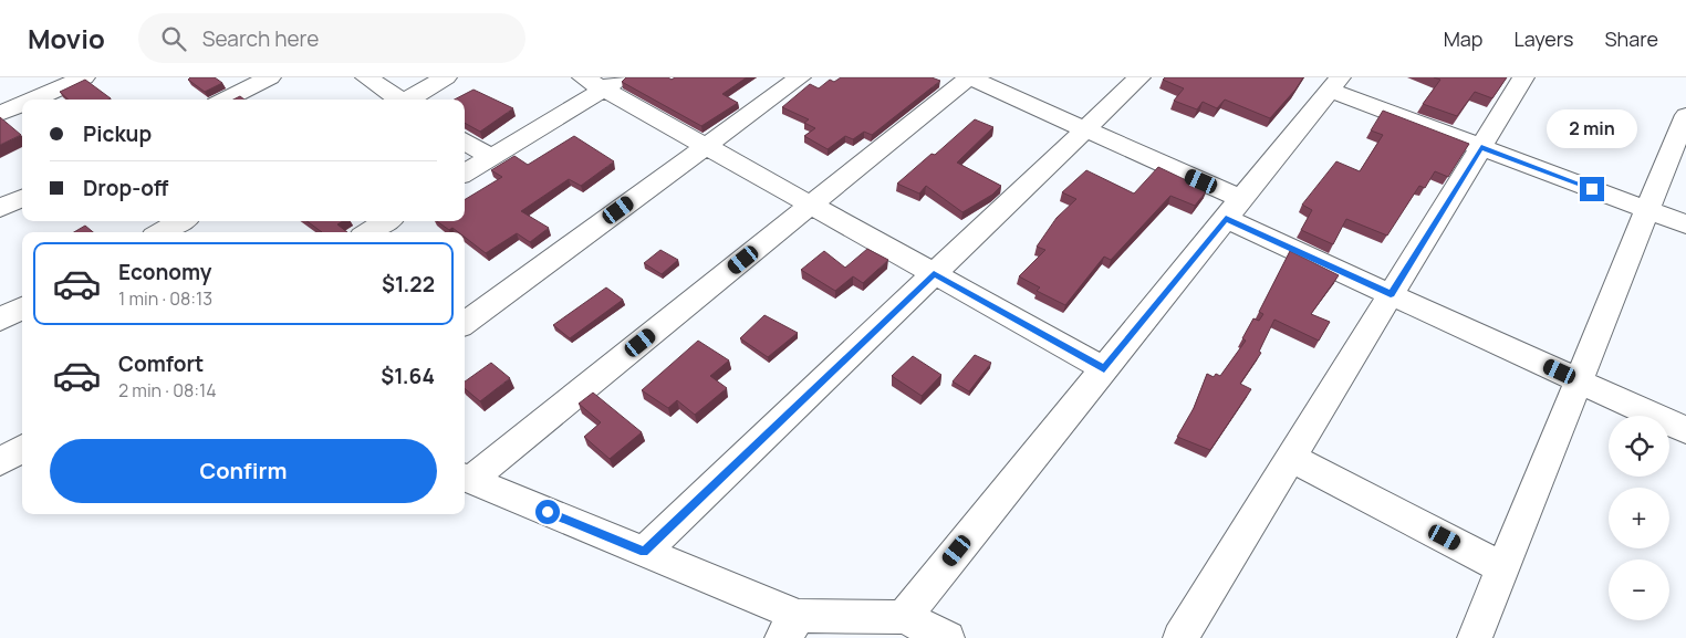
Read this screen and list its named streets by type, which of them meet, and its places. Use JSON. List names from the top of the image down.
{
  "page": {
    "header": "Movio",
    "search": "Search here",
    "nav": ["Map", "Layers", "Share"],
    "banner": ["Pickup", "Drop-off"],
    "bubble": "2 min",
    "list": [
      {
        "name": "Economy",
        "note": "1 min · 08:13",
        "value": "$1.22"
      },
      {
        "name": "Comfort",
        "note": "2 min · 08:14",
        "value": "$1.64"
      }
    ],
    "map_buttons": ["+", "−"],
    "buttons": "Confirm"
  }
}
